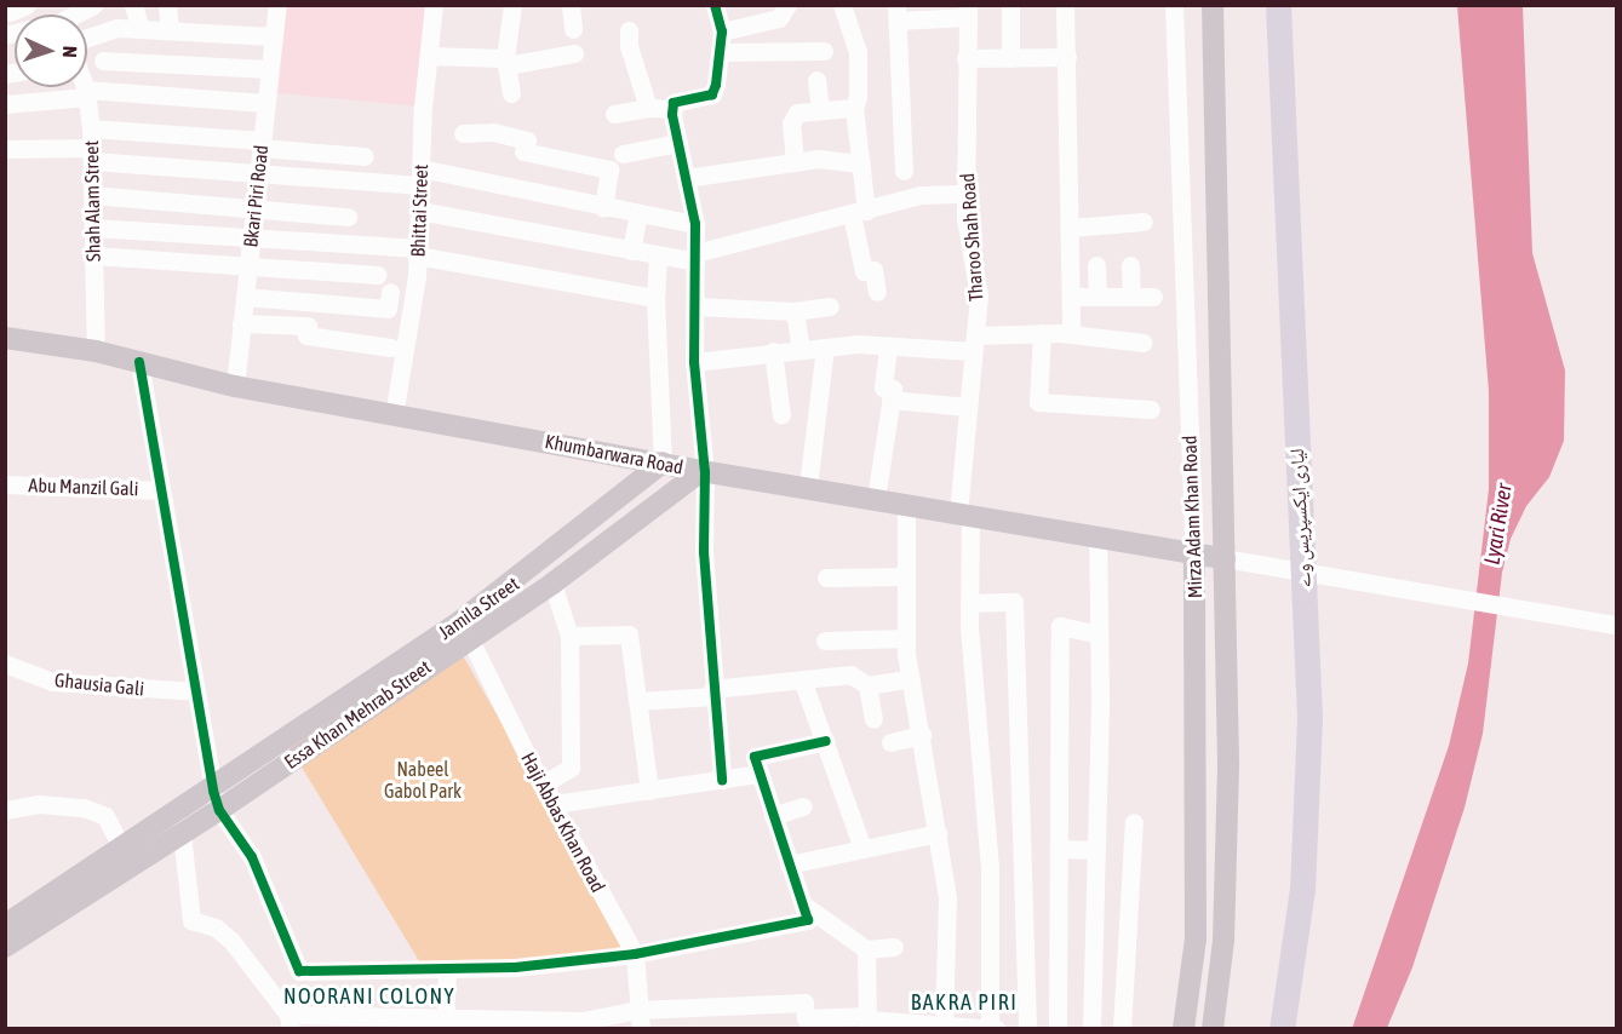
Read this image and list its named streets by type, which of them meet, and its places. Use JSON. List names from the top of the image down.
{
  "streets": {
    "highway": ["لیاری ایکسپریس وے"],
    "main road": [
      "Khumbarwara Road",
      "Mirza Adam Khan Road",
      "Jamila Street",
      "Essa Khan Mehrab Street"
    ],
    "street": [
      "Bkari Piri Road",
      "Shah Alam Street",
      "Bhittai Street",
      "Tharoo Shah Road",
      "Abu Manzil Gali",
      "Ghausia Gali",
      "Haji Abbas Khan Road"
    ]
  },
  "crossings": [
    ["Bkari Piri Road", "Khumbarwara Road"],
    ["Shah Alam Street", "Khumbarwara Road"],
    ["Bhittai Street", "Khumbarwara Road"],
    ["Tharoo Shah Road", "Khumbarwara Road"],
    ["Khumbarwara Road", "Mirza Adam Khan Road"],
    ["Khumbarwara Road", "Jamila Street"],
    ["Khumbarwara Road", "Essa Khan Mehrab Street"],
    ["Jamila Street", "Essa Khan Mehrab Street"],
    ["Jamila Street", "Haji Abbas Khan Road"],
    ["Essa Khan Mehrab Street", "Haji Abbas Khan Road"]
  ],
  "districts": ["NOORANI COLONY", "BAKRA PIRI"],
  "water": ["Lyari River"],
  "parks": ["Nabeel Gabol Park"],
  "north": "right"
}
